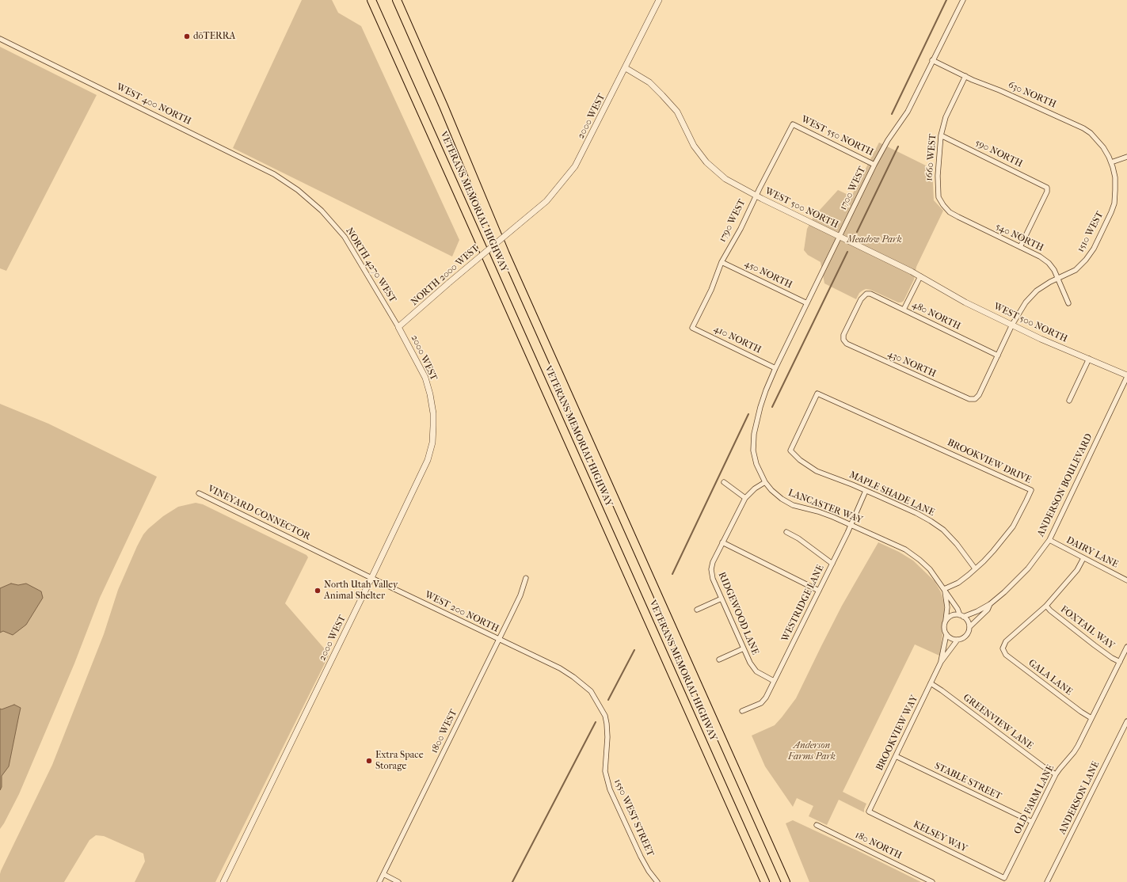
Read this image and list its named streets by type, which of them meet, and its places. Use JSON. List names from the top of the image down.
{
  "streets": {
    "highway": ["VETERANS MEMORIAL HIGHWAY"],
    "street": [
      "630 NORTH",
      "WEST 400 NORTH",
      "2000 WEST",
      "WEST 550 NORTH",
      "590 NORTH",
      "1660 WEST",
      "1700 WEST",
      "WEST 500 NORTH",
      "1790 WEST",
      "1510 WEST",
      "540 NORTH",
      "NORTH 4270 WEST",
      "450 NORTH",
      "NORTH 2000 WEST",
      "480 NORTH",
      "410 NORTH",
      "430 NORTH",
      "BROOKVIEW DRIVE",
      "ANDERSON BOULEVARD",
      "MAPLE SHADE LANE",
      "LANCASTER WAY",
      "VINEYARD CONNECTOR",
      "DAIRY LANE",
      "WESTRIDGE LANE",
      "WEST 200 NORTH",
      "RIDGEWOOD LANE",
      "FOXTAIL WAY",
      "GALA LANE",
      "GREENVIEW LANE",
      "1800 WEST",
      "BROOKVIEW WAY",
      "STABLE STREET",
      "ANDERSON LANE",
      "OLD FARM LANE",
      "1550 WEST STREET",
      "KELSEY WAY",
      "180 NORTH"
    ]
  },
  "crossings": [
    ["630 NORTH", "1660 WEST"],
    ["630 NORTH", "1700 WEST"],
    ["630 NORTH", "1510 WEST"],
    ["WEST 400 NORTH", "NORTH 4270 WEST"],
    ["2000 WEST", "WEST 500 NORTH"],
    ["2000 WEST", "NORTH 4270 WEST"],
    ["2000 WEST", "NORTH 2000 WEST"],
    ["2000 WEST", "WEST 200 NORTH"],
    ["WEST 550 NORTH", "1700 WEST"],
    ["WEST 550 NORTH", "1790 WEST"],
    ["590 NORTH", "1660 WEST"],
    ["590 NORTH", "540 NORTH"],
    ["1660 WEST", "540 NORTH"],
    ["1700 WEST", "WEST 500 NORTH"],
    ["1700 WEST", "450 NORTH"],
    ["1700 WEST", "410 NORTH"],
    ["1700 WEST", "LANCASTER WAY"],
    ["WEST 500 NORTH", "1790 WEST"],
    ["WEST 500 NORTH", "1510 WEST"],
    ["WEST 500 NORTH", "ANDERSON BOULEVARD"],
    ["1790 WEST", "450 NORTH"],
    ["1790 WEST", "410 NORTH"],
    ["1510 WEST", "540 NORTH"],
    ["1510 WEST", "480 NORTH"],
    ["1510 WEST", "430 NORTH"],
    ["NORTH 4270 WEST", "NORTH 2000 WEST"],
    ["480 NORTH", "430 NORTH"],
    ["BROOKVIEW DRIVE", "MAPLE SHADE LANE"],
    ["BROOKVIEW DRIVE", "LANCASTER WAY"],
    ["ANDERSON BOULEVARD", "LANCASTER WAY"],
    ["ANDERSON BOULEVARD", "DAIRY LANE"],
    ["ANDERSON BOULEVARD", "BROOKVIEW WAY"],
    ["MAPLE SHADE LANE", "WESTRIDGE LANE"],
    ["LANCASTER WAY", "WESTRIDGE LANE"],
    ["LANCASTER WAY", "RIDGEWOOD LANE"],
    ["LANCASTER WAY", "BROOKVIEW WAY"],
    ["VINEYARD CONNECTOR", "WEST 200 NORTH"],
    ["WESTRIDGE LANE", "RIDGEWOOD LANE"],
    ["WEST 200 NORTH", "1800 WEST"],
    ["WEST 200 NORTH", "1550 WEST STREET"],
    ["FOXTAIL WAY", "GALA LANE"],
    ["FOXTAIL WAY", "OLD FARM LANE"],
    ["GALA LANE", "OLD FARM LANE"],
    ["GREENVIEW LANE", "BROOKVIEW WAY"],
    ["GREENVIEW LANE", "OLD FARM LANE"],
    ["BROOKVIEW WAY", "STABLE STREET"],
    ["BROOKVIEW WAY", "KELSEY WAY"],
    ["STABLE STREET", "OLD FARM LANE"],
    ["OLD FARM LANE", "KELSEY WAY"]
  ],
  "parks": ["Meadow Park", "Anderson Farms Park"],
  "places": ["dōTERRA", "North Utah Valley Animal Shelter", "Extra Space Storage"]
}
